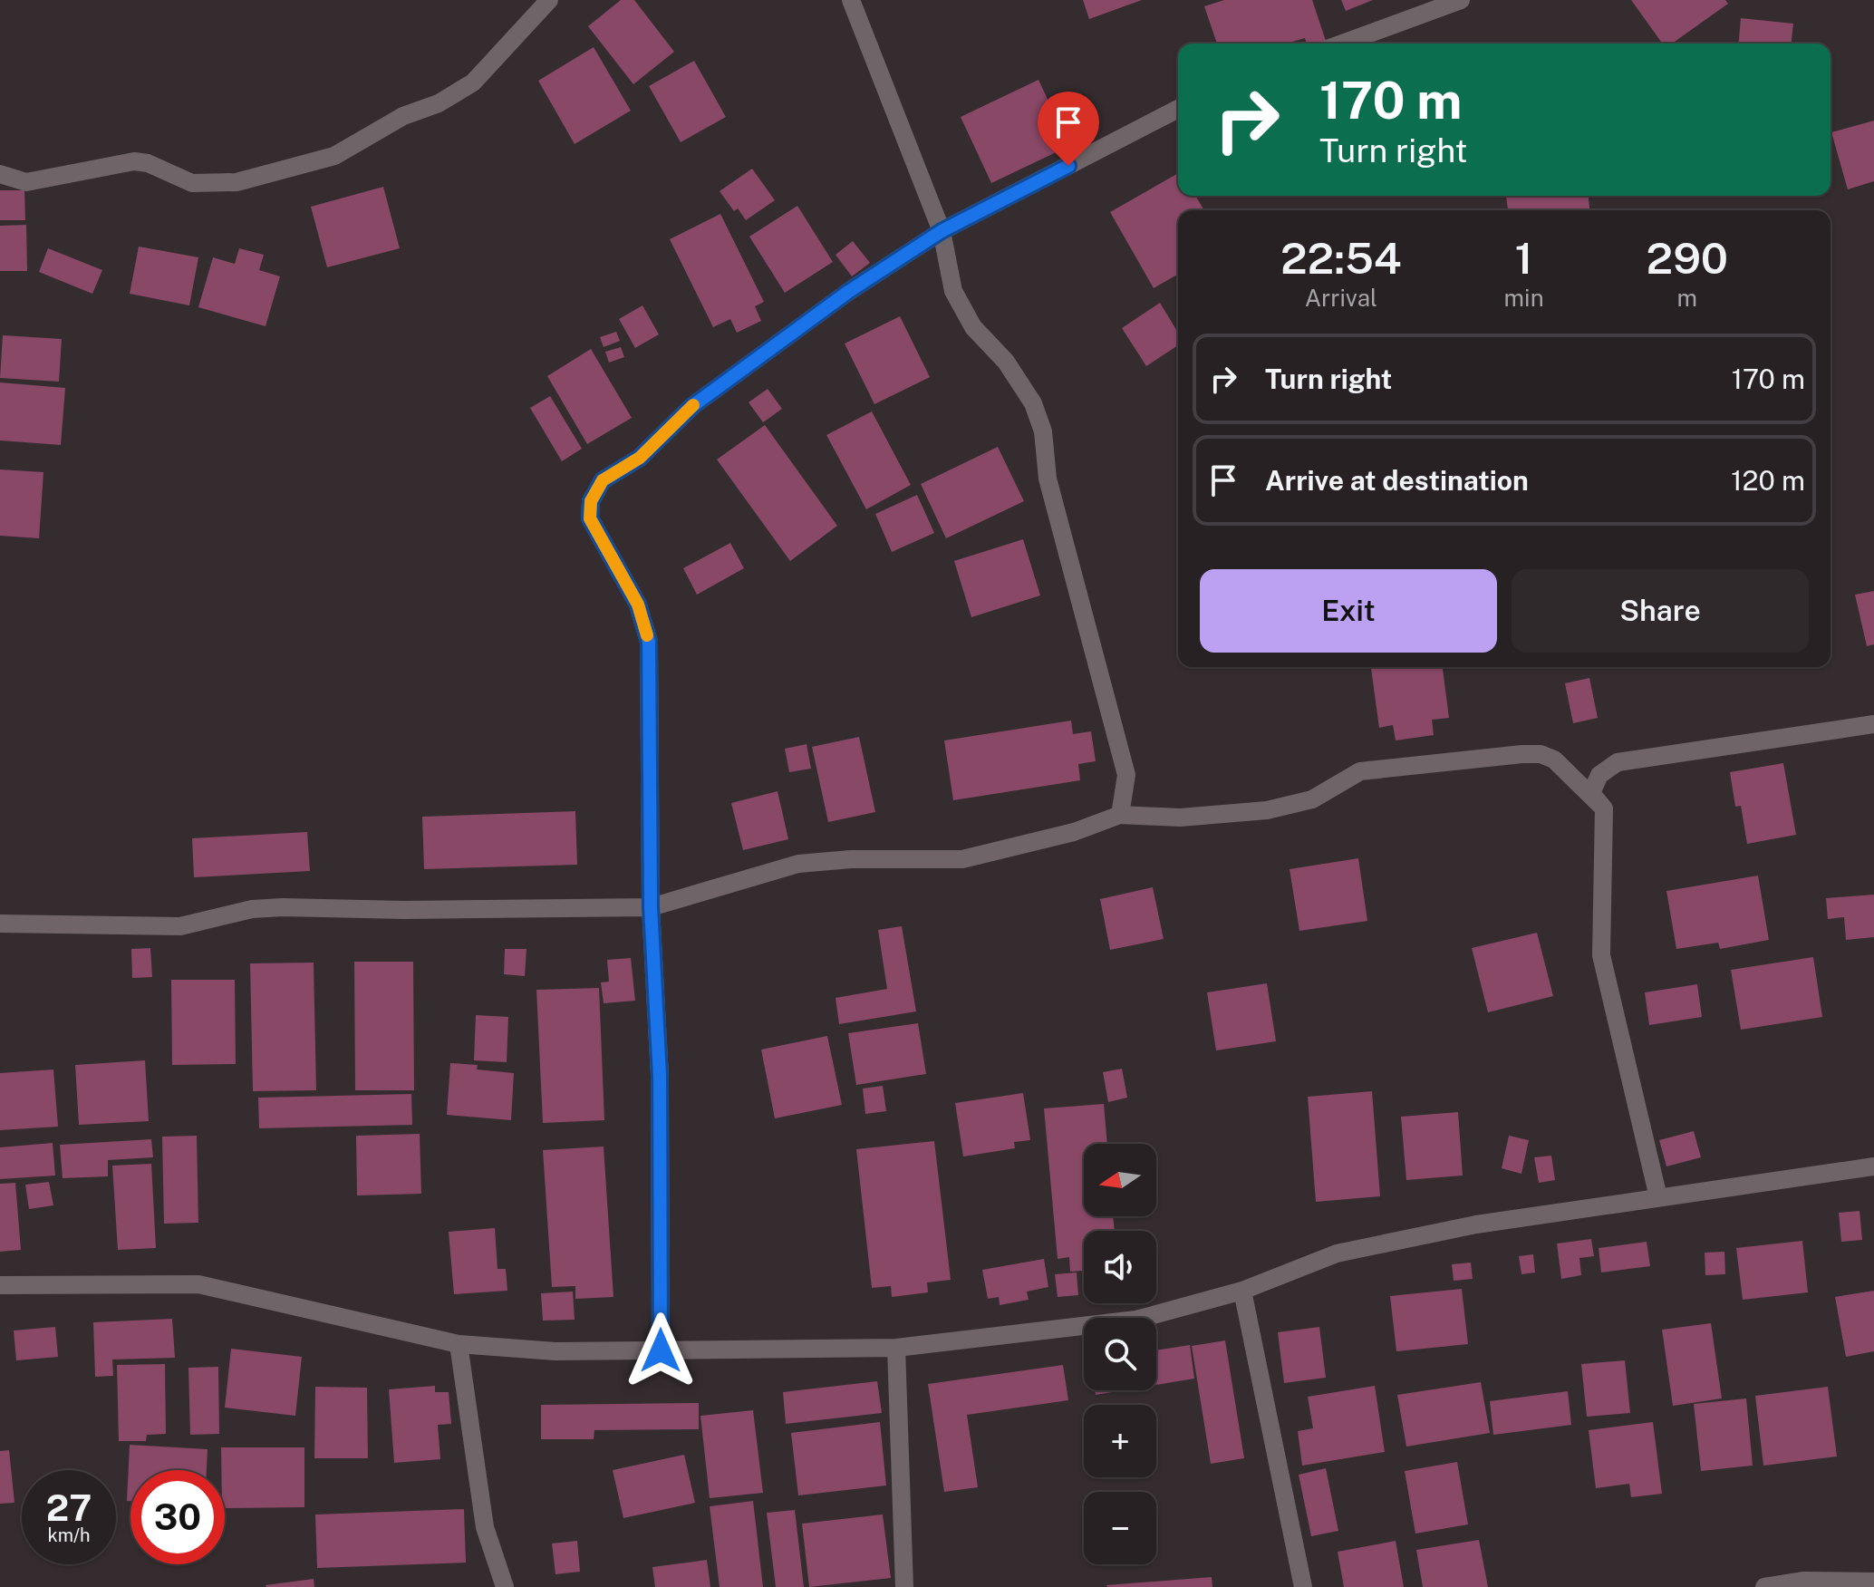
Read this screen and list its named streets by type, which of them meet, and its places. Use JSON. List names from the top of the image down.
{
  "north": "left",
  "page": {
    "turn": ["170 m", "Turn right"],
    "eta": [
      "22:54",
      "Arrival",
      "1",
      "min",
      "290",
      "m"
    ],
    "list": [
      {
        "name": "Turn right",
        "value": "170 m"
      },
      {
        "name": "Arrive at destination",
        "value": "120 m"
      }
    ],
    "buttons": ["Exit", "Share"],
    "map_buttons": ["+", "−"],
    "speed": "27 km/h",
    "limit": "30"
  }
}
